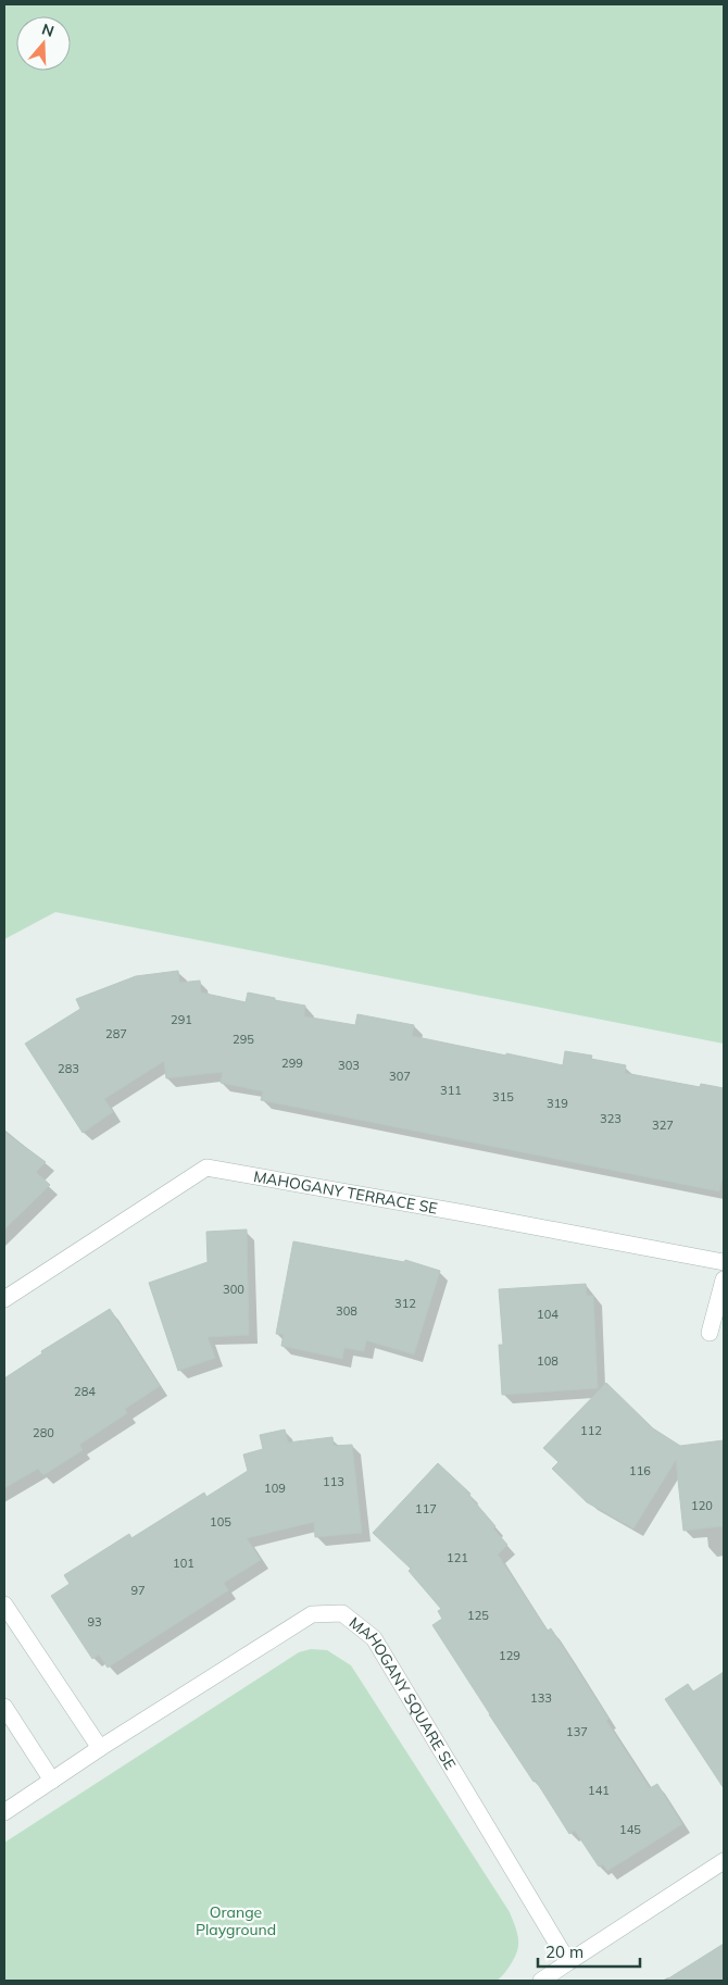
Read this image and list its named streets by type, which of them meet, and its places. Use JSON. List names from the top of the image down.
{
  "streets": {
    "street": ["MAHOGANY TERRACE SE", "MAHOGANY SQUARE SE"]
  },
  "parks": ["Orange Playground"],
  "house_numbers": [
    "291",
    "287",
    "295",
    "299",
    "303",
    "283",
    "307",
    "311",
    "315",
    "319",
    "323",
    "327",
    "300",
    "312",
    "308",
    "104",
    "108",
    "284",
    "112",
    "280",
    "116",
    "113",
    "109",
    "120",
    "117",
    "105",
    "121",
    "101",
    "97",
    "125",
    "93",
    "129",
    "133",
    "137",
    "141",
    "145"
  ],
  "scale_bar": "20 m",
  "north": "top"
}
